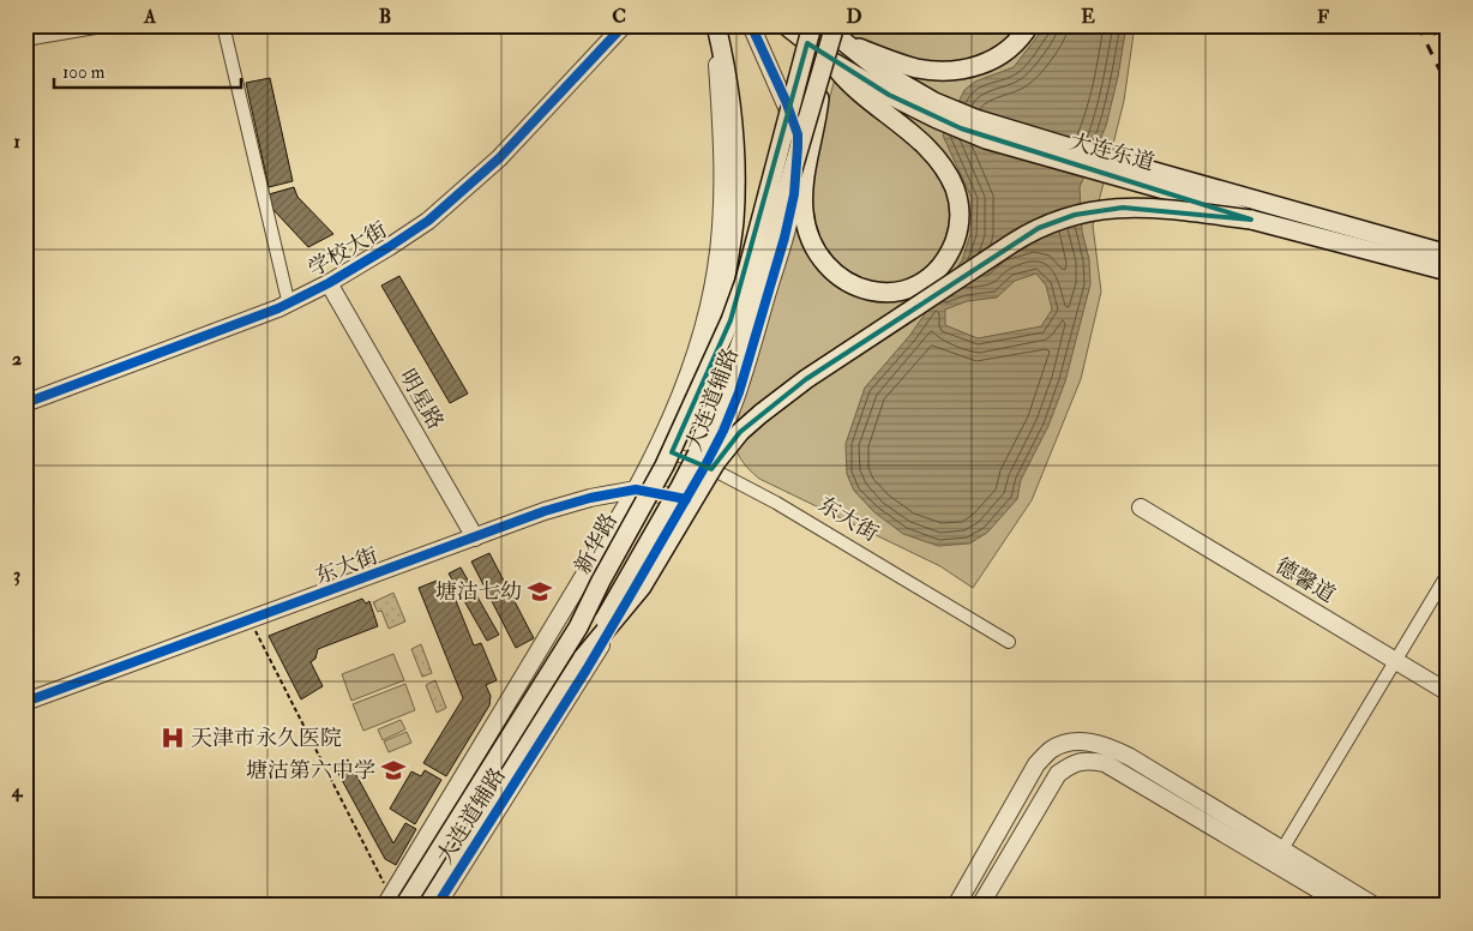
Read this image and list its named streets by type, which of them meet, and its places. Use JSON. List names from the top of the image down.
{
  "streets": {
    "main road": ["大连东道", "新华路"],
    "street": [
      "学校大街",
      "明星路",
      "大连道辅路",
      "东大街",
      "德馨道"
    ]
  },
  "crossings": [
    ["大连东道", "新华路"],
    ["学校大街", "明星路"],
    ["明星路", "东大街"],
    ["大连道辅路", "东大街"],
    ["大连道辅路", "新华路"]
  ],
  "places": {
    "school or university": ["塘沽七幼", "塘沽第六中学"],
    "hospital": ["天津市永久医院"]
  },
  "scale_bar": "100 m",
  "grid": {
    "columns": [
      "A",
      "B",
      "C",
      "D",
      "E",
      "F"
    ],
    "rows": [
      "1",
      "2",
      "3",
      "4"
    ]
  }
}
